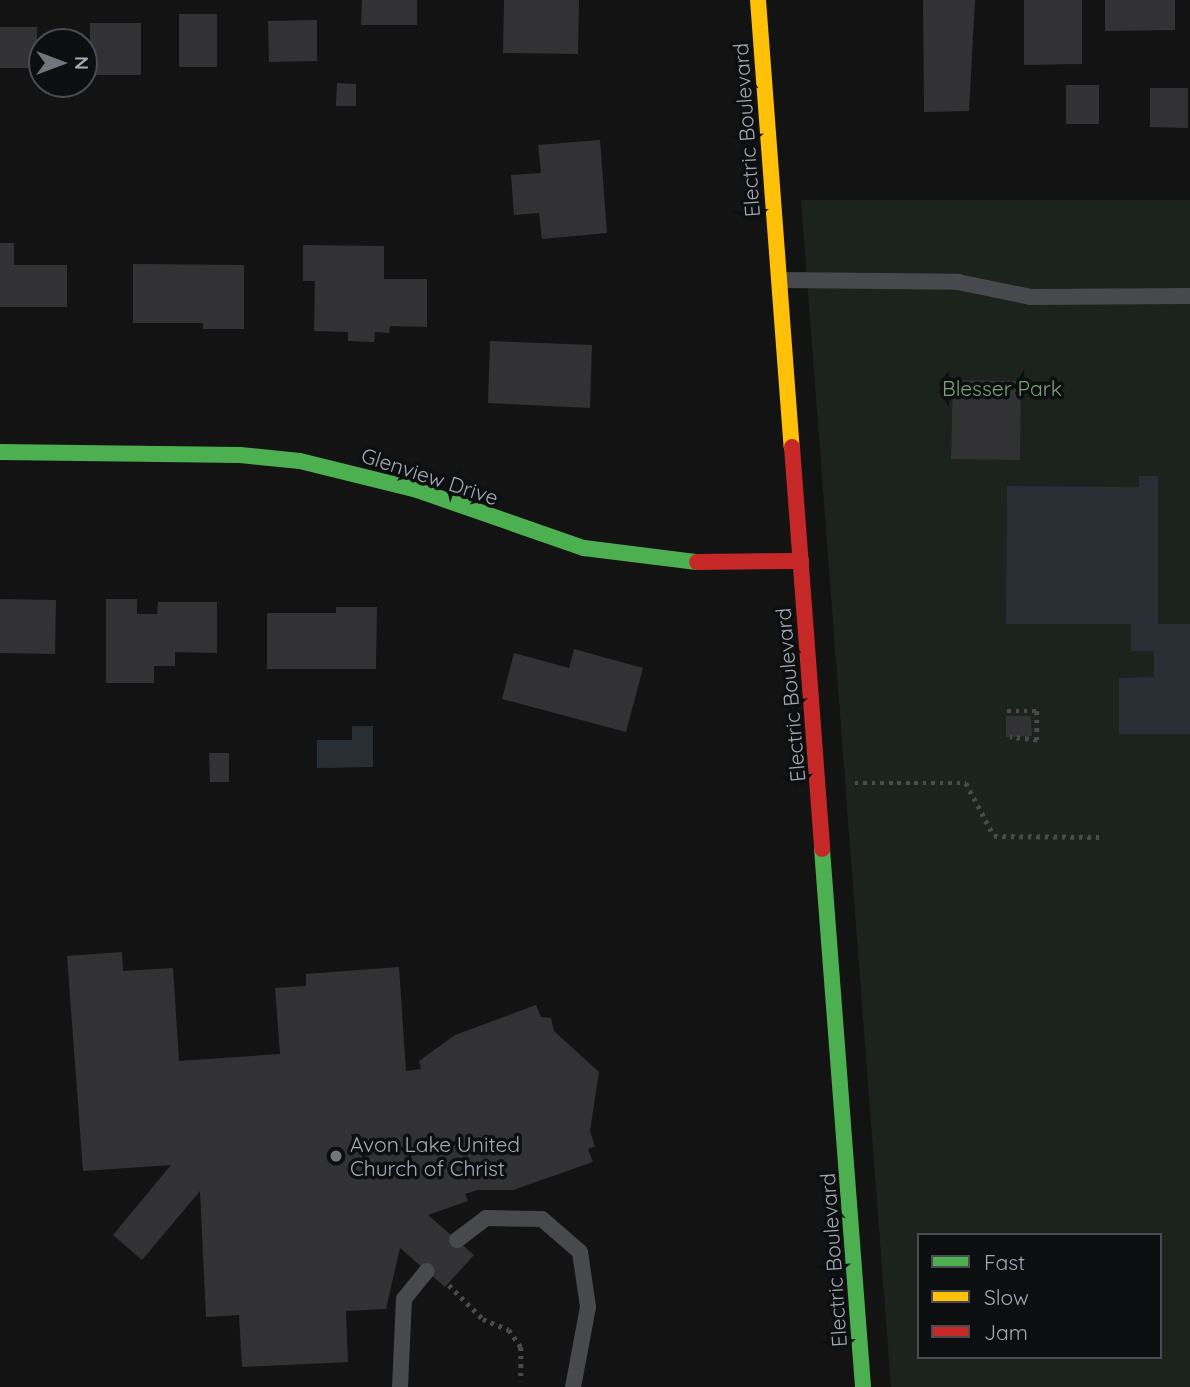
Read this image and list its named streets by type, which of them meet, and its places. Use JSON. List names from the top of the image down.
{
  "streets": {
    "street": ["Electric Boulevard", "Glenview Drive"]
  },
  "crossings": [
    ["Electric Boulevard", "Glenview Drive"]
  ],
  "parks": ["Blesser Park"],
  "places": ["Avon Lake United Church of Christ"],
  "legend": ["Fast", "Slow", "Jam"],
  "north": "right"
}
